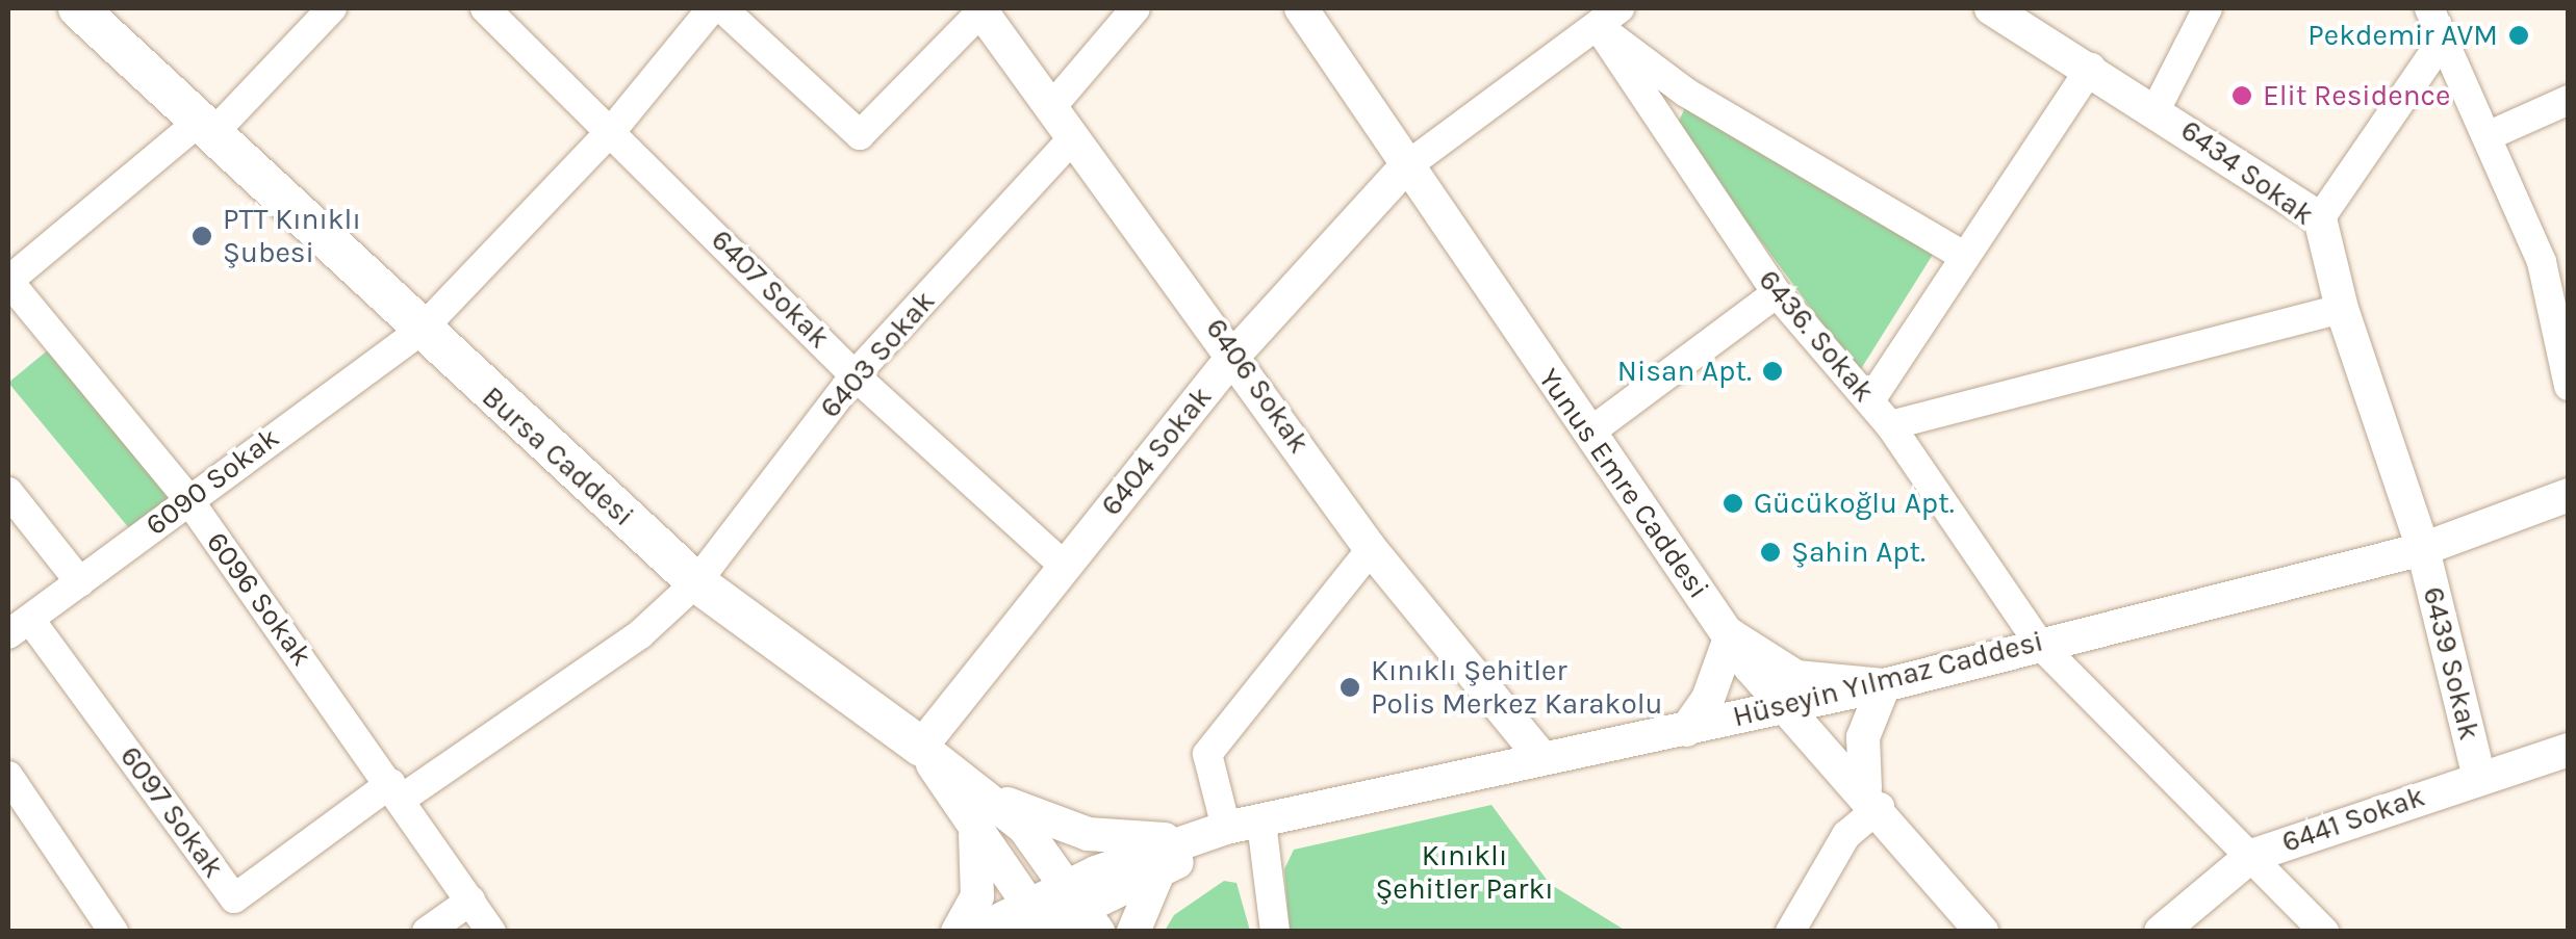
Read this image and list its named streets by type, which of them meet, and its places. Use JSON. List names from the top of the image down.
{
  "streets": {
    "main road": ["Bursa Caddesi"],
    "street": [
      "6434 Sokak",
      "6407 Sokak",
      "6436. Sokak",
      "6403 Sokak",
      "6406 Sokak",
      "6404 Sokak",
      "6090 Sokak",
      "Yunus Emre Caddesi",
      "6096 Sokak",
      "6439 Sokak",
      "Hüseyin Yılmaz Caddesi",
      "6097 Sokak",
      "6441 Sokak"
    ]
  },
  "crossings": [
    ["6434 Sokak", "6439 Sokak"],
    ["6434 Sokak", "Hüseyin Yılmaz Caddesi"],
    ["6407 Sokak", "6403 Sokak"],
    ["6407 Sokak", "6404 Sokak"],
    ["6407 Sokak", "6090 Sokak"],
    ["6436. Sokak", "Hüseyin Yılmaz Caddesi"],
    ["6436. Sokak", "6441 Sokak"],
    ["6403 Sokak", "6406 Sokak"],
    ["6403 Sokak", "Bursa Caddesi"],
    ["6403 Sokak", "6097 Sokak"],
    ["6406 Sokak", "6404 Sokak"],
    ["6406 Sokak", "Hüseyin Yılmaz Caddesi"],
    ["6404 Sokak", "Bursa Caddesi"],
    ["6404 Sokak", "Yunus Emre Caddesi"],
    ["Bursa Caddesi", "6090 Sokak"],
    ["Bursa Caddesi", "6097 Sokak"],
    ["6090 Sokak", "6096 Sokak"],
    ["6090 Sokak", "6097 Sokak"],
    ["Yunus Emre Caddesi", "Hüseyin Yılmaz Caddesi"],
    ["6096 Sokak", "6097 Sokak"],
    ["6439 Sokak", "Hüseyin Yılmaz Caddesi"],
    ["6439 Sokak", "6441 Sokak"]
  ],
  "parks": ["Kınıklı Şehitler Parkı"],
  "places": [
    "Pekdemir AVM",
    "Elit Residence",
    "PTT Kınıklı Şubesi",
    "Nisan Apt.",
    "Gücükoğlu Apt.",
    "Şahin Apt.",
    "Kınıklı Şehitler Polis Merkez Karakolu"
  ]
}
